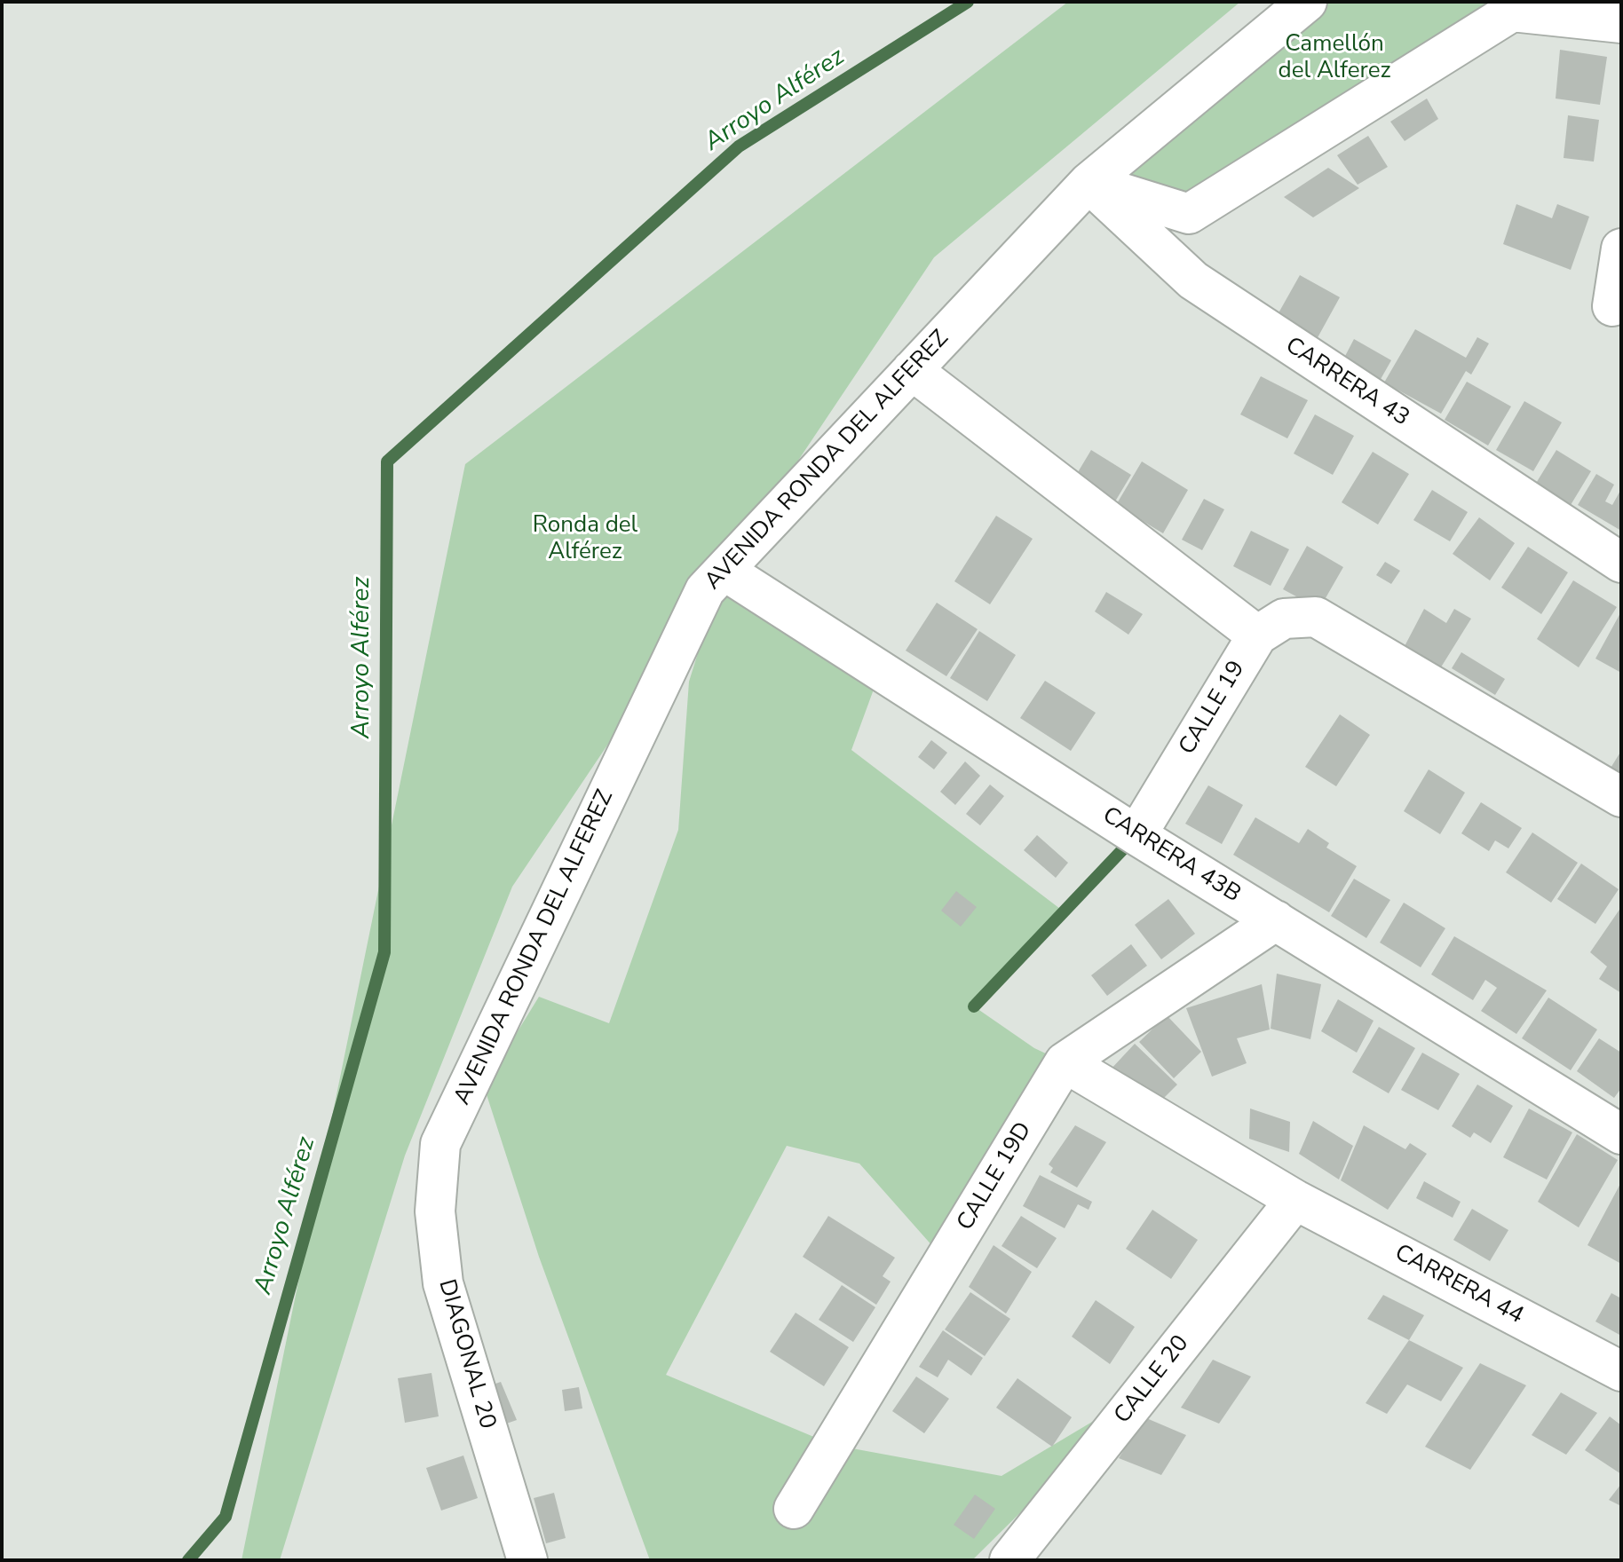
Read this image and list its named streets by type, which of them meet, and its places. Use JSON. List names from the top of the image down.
{
  "streets": {
    "street": [
      "CARRERA 43",
      "AVENIDA RONDA DEL ALFEREZ",
      "CALLE 19",
      "CARRERA 43B",
      "CALLE 19D",
      "CARRERA 44",
      "DIAGONAL 20",
      "CALLE 20"
    ]
  },
  "crossings": [
    ["CARRERA 43", "AVENIDA RONDA DEL ALFEREZ"],
    ["AVENIDA RONDA DEL ALFEREZ", "CARRERA 43B"],
    ["AVENIDA RONDA DEL ALFEREZ", "DIAGONAL 20"],
    ["CALLE 19", "CARRERA 43B"],
    ["CARRERA 43B", "CALLE 19D"],
    ["CALLE 19D", "CARRERA 44"],
    ["CARRERA 44", "CALLE 20"]
  ],
  "water": ["Arroyo Alférez"],
  "parks": ["Camellón del Alferez", "Ronda del Alférez"]
}
